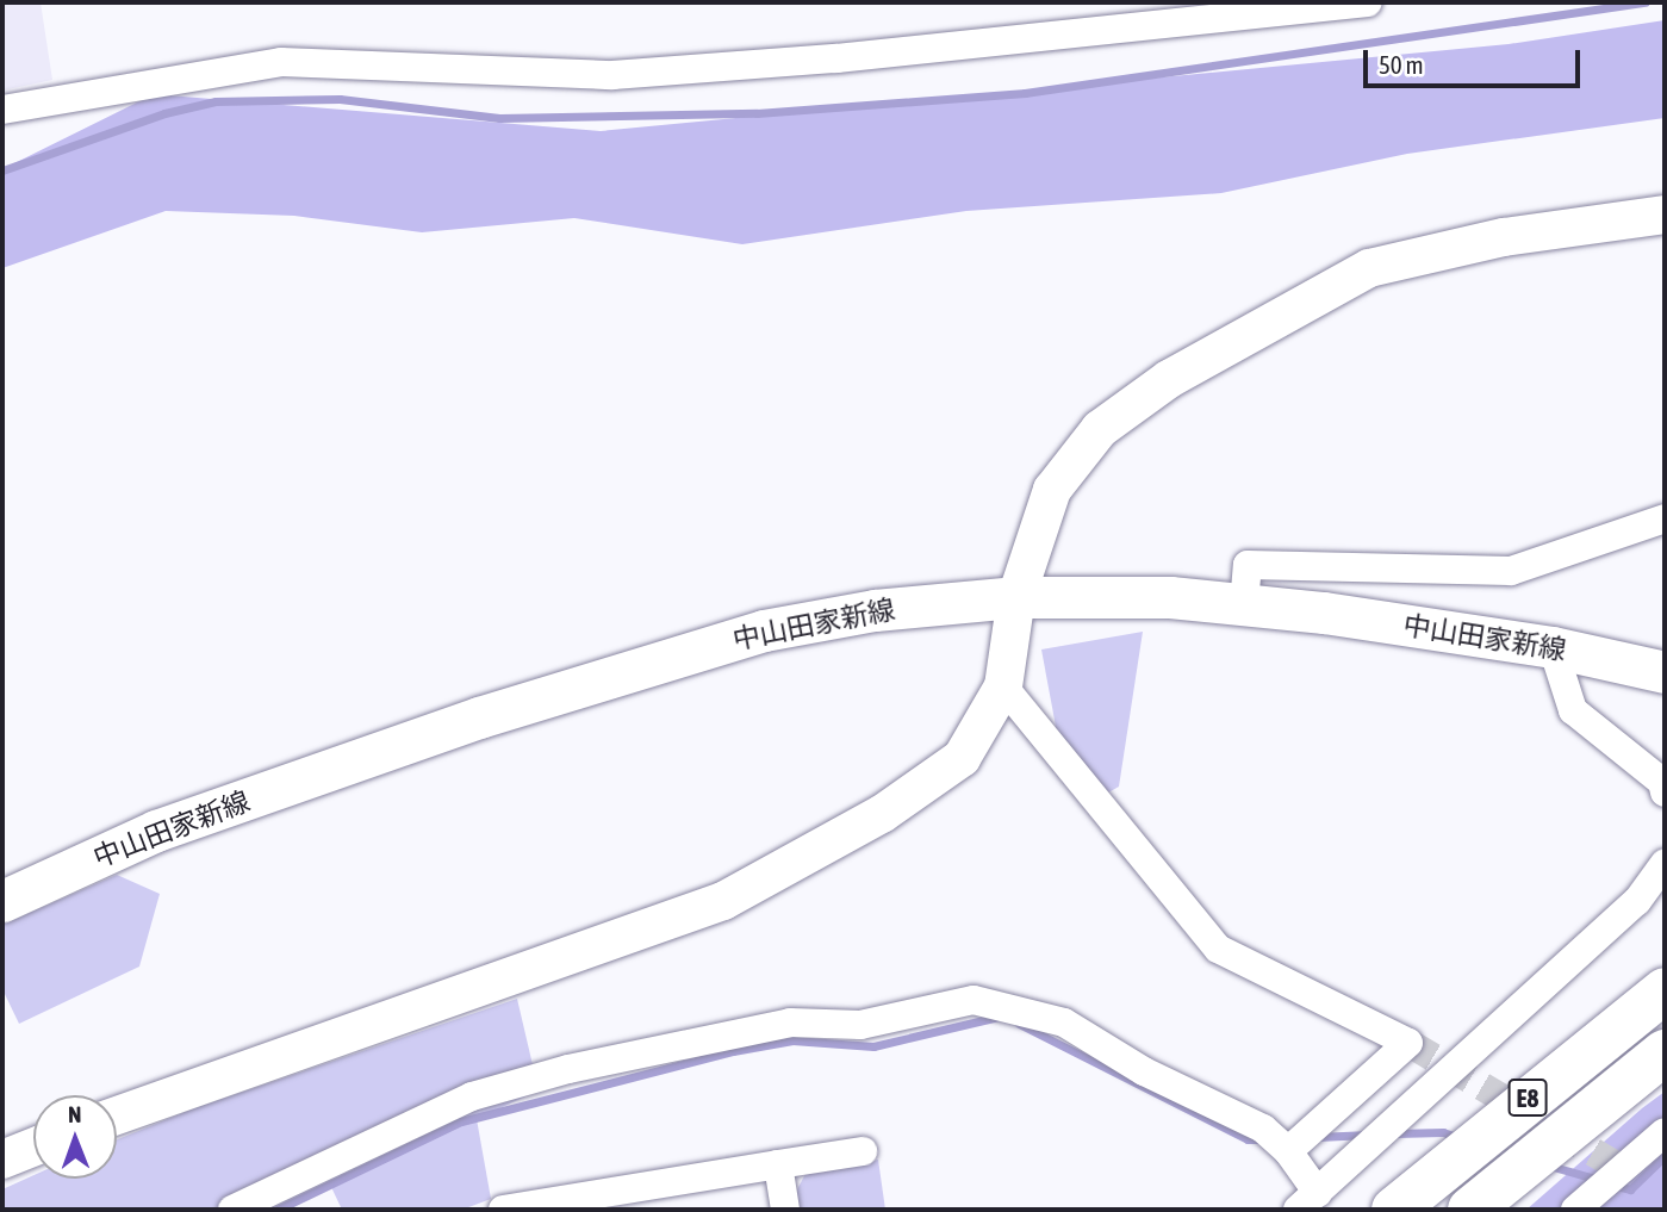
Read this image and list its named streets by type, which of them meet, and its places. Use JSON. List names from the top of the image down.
{
  "streets": {
    "highway": ["E8"],
    "main road": ["中山田家新線"]
  },
  "scale_bar": "50 m",
  "north": "top"
}
